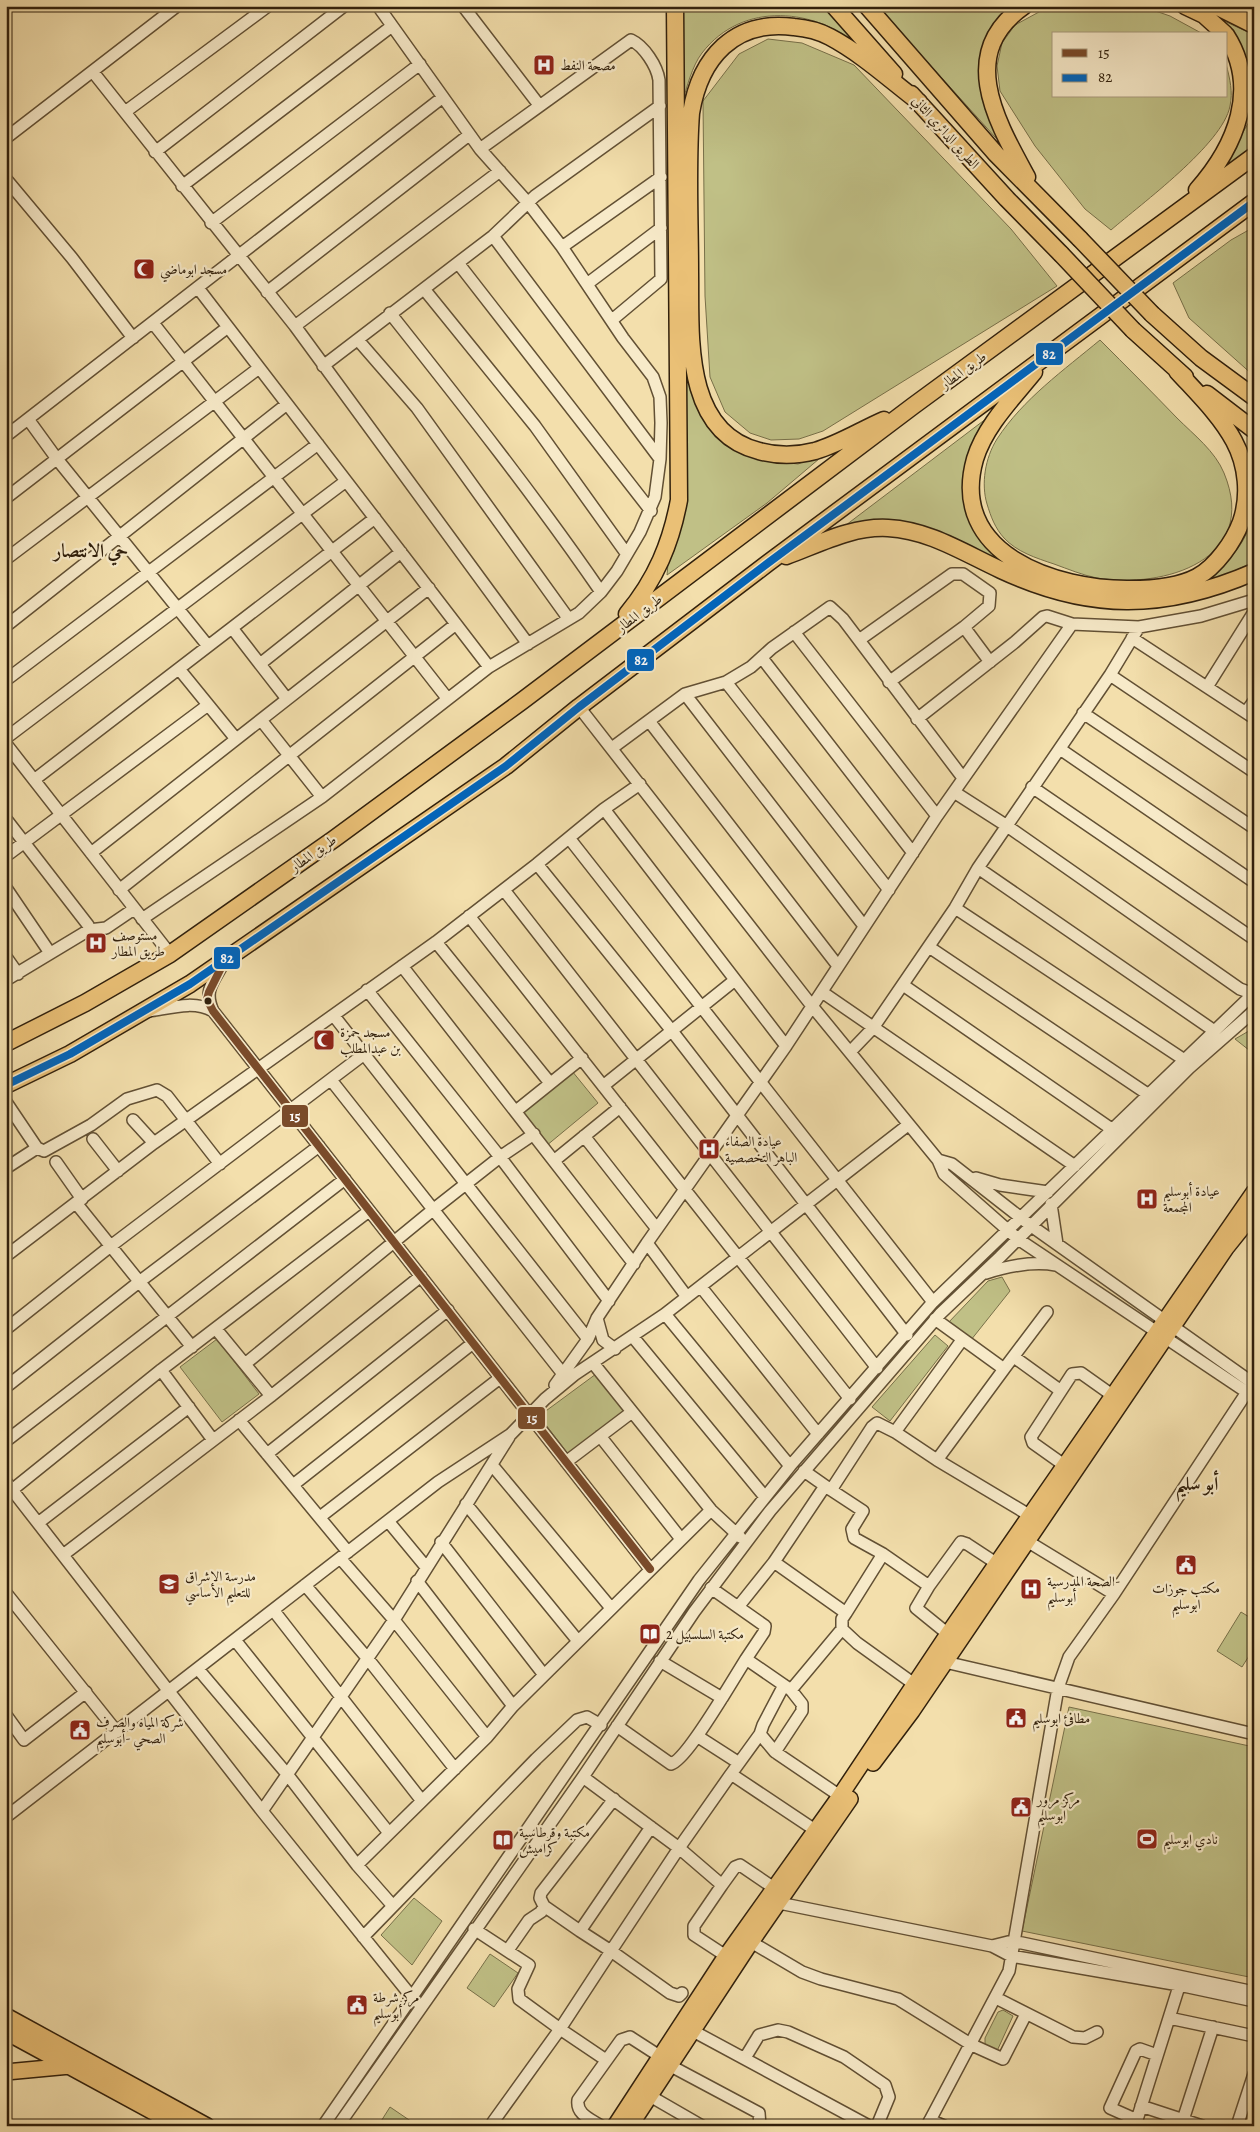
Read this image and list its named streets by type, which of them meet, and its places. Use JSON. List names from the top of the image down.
{
  "streets": {
    "highway": ["الطريق الدائري الثاني", "طريق المطار"]
  },
  "districts": ["حي الانتصار", "أبو سليم"],
  "places": {
    "hospital": [
      "مصحة النفط",
      "مستوصف طريق المطار",
      "عيادة الصفاء الباهر التخصصية",
      "عيادة أبوسليم المجمعة",
      "الصحة المدرسية- أبوسليم"
    ],
    "mosque": ["مسجد ابوماضي", "مسجد حمزة بن عبدالمطلب"],
    "public building": [
      "مكتب جوزات ابوسليم",
      "مطافئ ابوسليم",
      "شركة المياه والصرف الصحي -أبوسليم",
      "مركز مرور ابوسليم",
      "مركز شرطة أبوسليم"
    ],
    "school or university": ["مدرسة الاشراق للتعليم الأساسي"],
    "library": ["مكتبة السلسبيل 2", "مكتبة وقرطاسية كراميش"],
    "sports": ["نادي ابوسليم"]
  },
  "lines": ["transit line 82", "transit line 15"],
  "legend": ["15", "82"]
}
